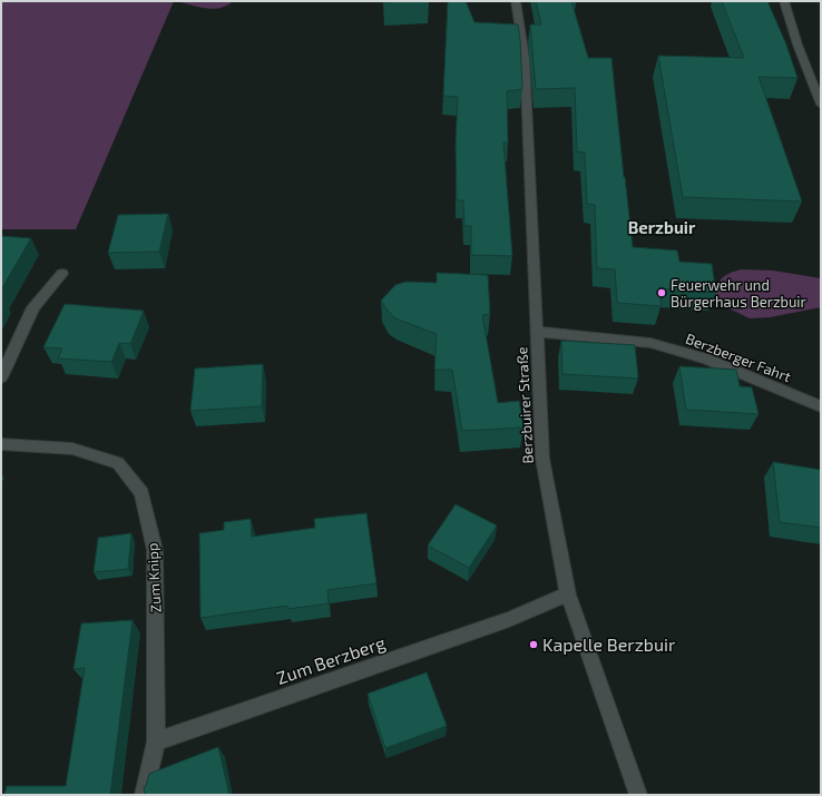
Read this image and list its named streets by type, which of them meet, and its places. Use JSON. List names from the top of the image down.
{
  "streets": {
    "street": [
      "Berzberger Fahrt",
      "Berzbuirer Straße",
      "Zum Knipp",
      "Zum Berzberg"
    ]
  },
  "crossings": [
    ["Berzberger Fahrt", "Berzbuirer Straße"],
    ["Berzbuirer Straße", "Zum Berzberg"],
    ["Zum Knipp", "Zum Berzberg"]
  ],
  "districts": ["Berzbuir"],
  "places": ["Feuerwehr und Bürgerhaus Berzbuir", "Kapelle Berzbuir"]
}
